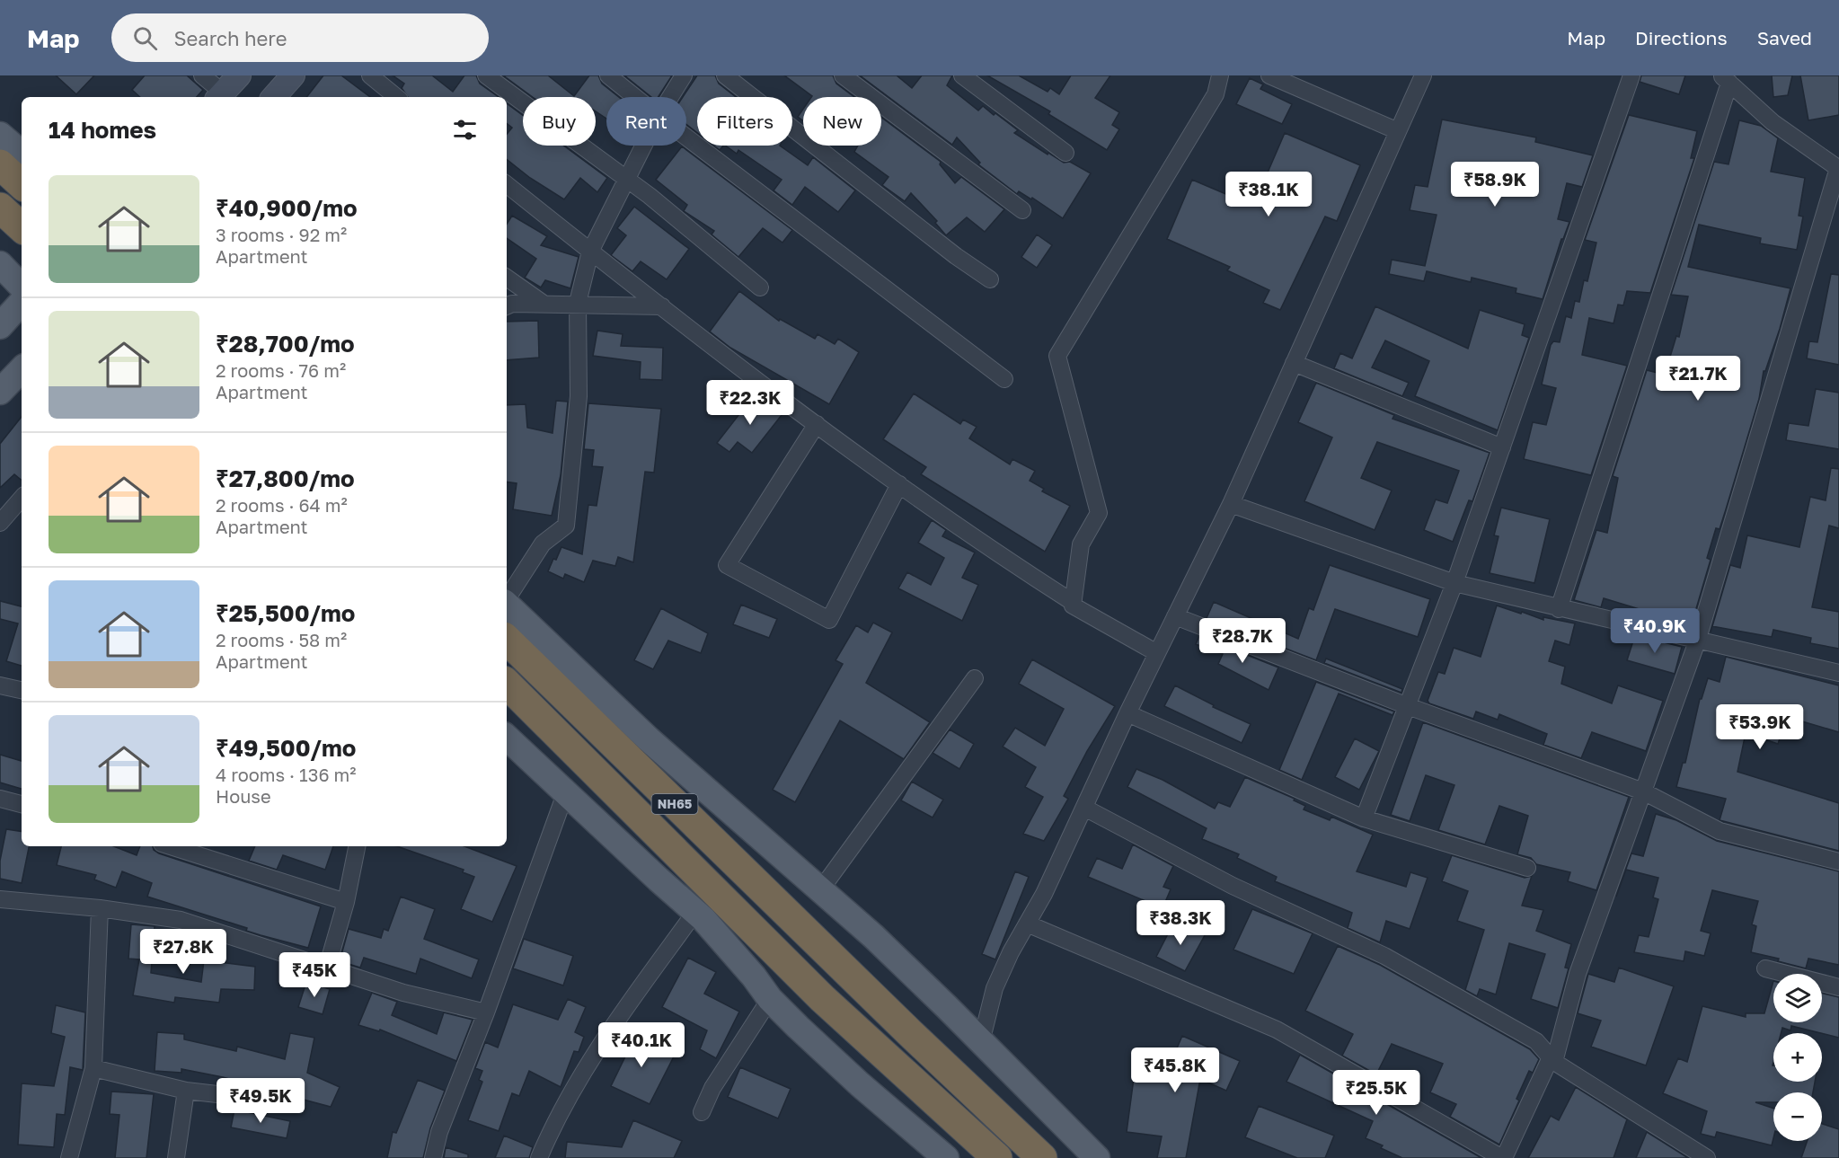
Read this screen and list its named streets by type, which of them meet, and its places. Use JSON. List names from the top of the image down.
{
  "streets": {
    "highway": ["NH65"]
  },
  "page": {
    "header": "Map",
    "search": "Search here",
    "nav": ["Map", "Directions", "Saved"],
    "chip": [
      "Buy",
      "Rent",
      "Filters",
      "New"
    ],
    "heading": "14 homes",
    "price": [
      "₹58.9K",
      "₹38.1K",
      "₹21.7K",
      "₹22.3K",
      "₹40.9K",
      "₹28.7K",
      "₹53.9K",
      "₹38.3K",
      "₹27.8K",
      "₹45K",
      "₹40.1K",
      "₹45.8K",
      "₹25.5K",
      "₹49.5K"
    ],
    "list": [
      {
        "name": "₹40,900/mo",
        "note": "3 rooms · 92 m² · Apartment"
      },
      {
        "name": "₹28,700/mo",
        "note": "2 rooms · 76 m² · Apartment"
      },
      {
        "name": "₹27,800/mo",
        "note": "2 rooms · 64 m² · Apartment"
      },
      {
        "name": "₹25,500/mo",
        "note": "2 rooms · 58 m² · Apartment"
      },
      {
        "name": "₹49,500/mo",
        "note": "4 rooms · 136 m² · House"
      }
    ],
    "map_buttons": ["+", "−"]
  }
}
